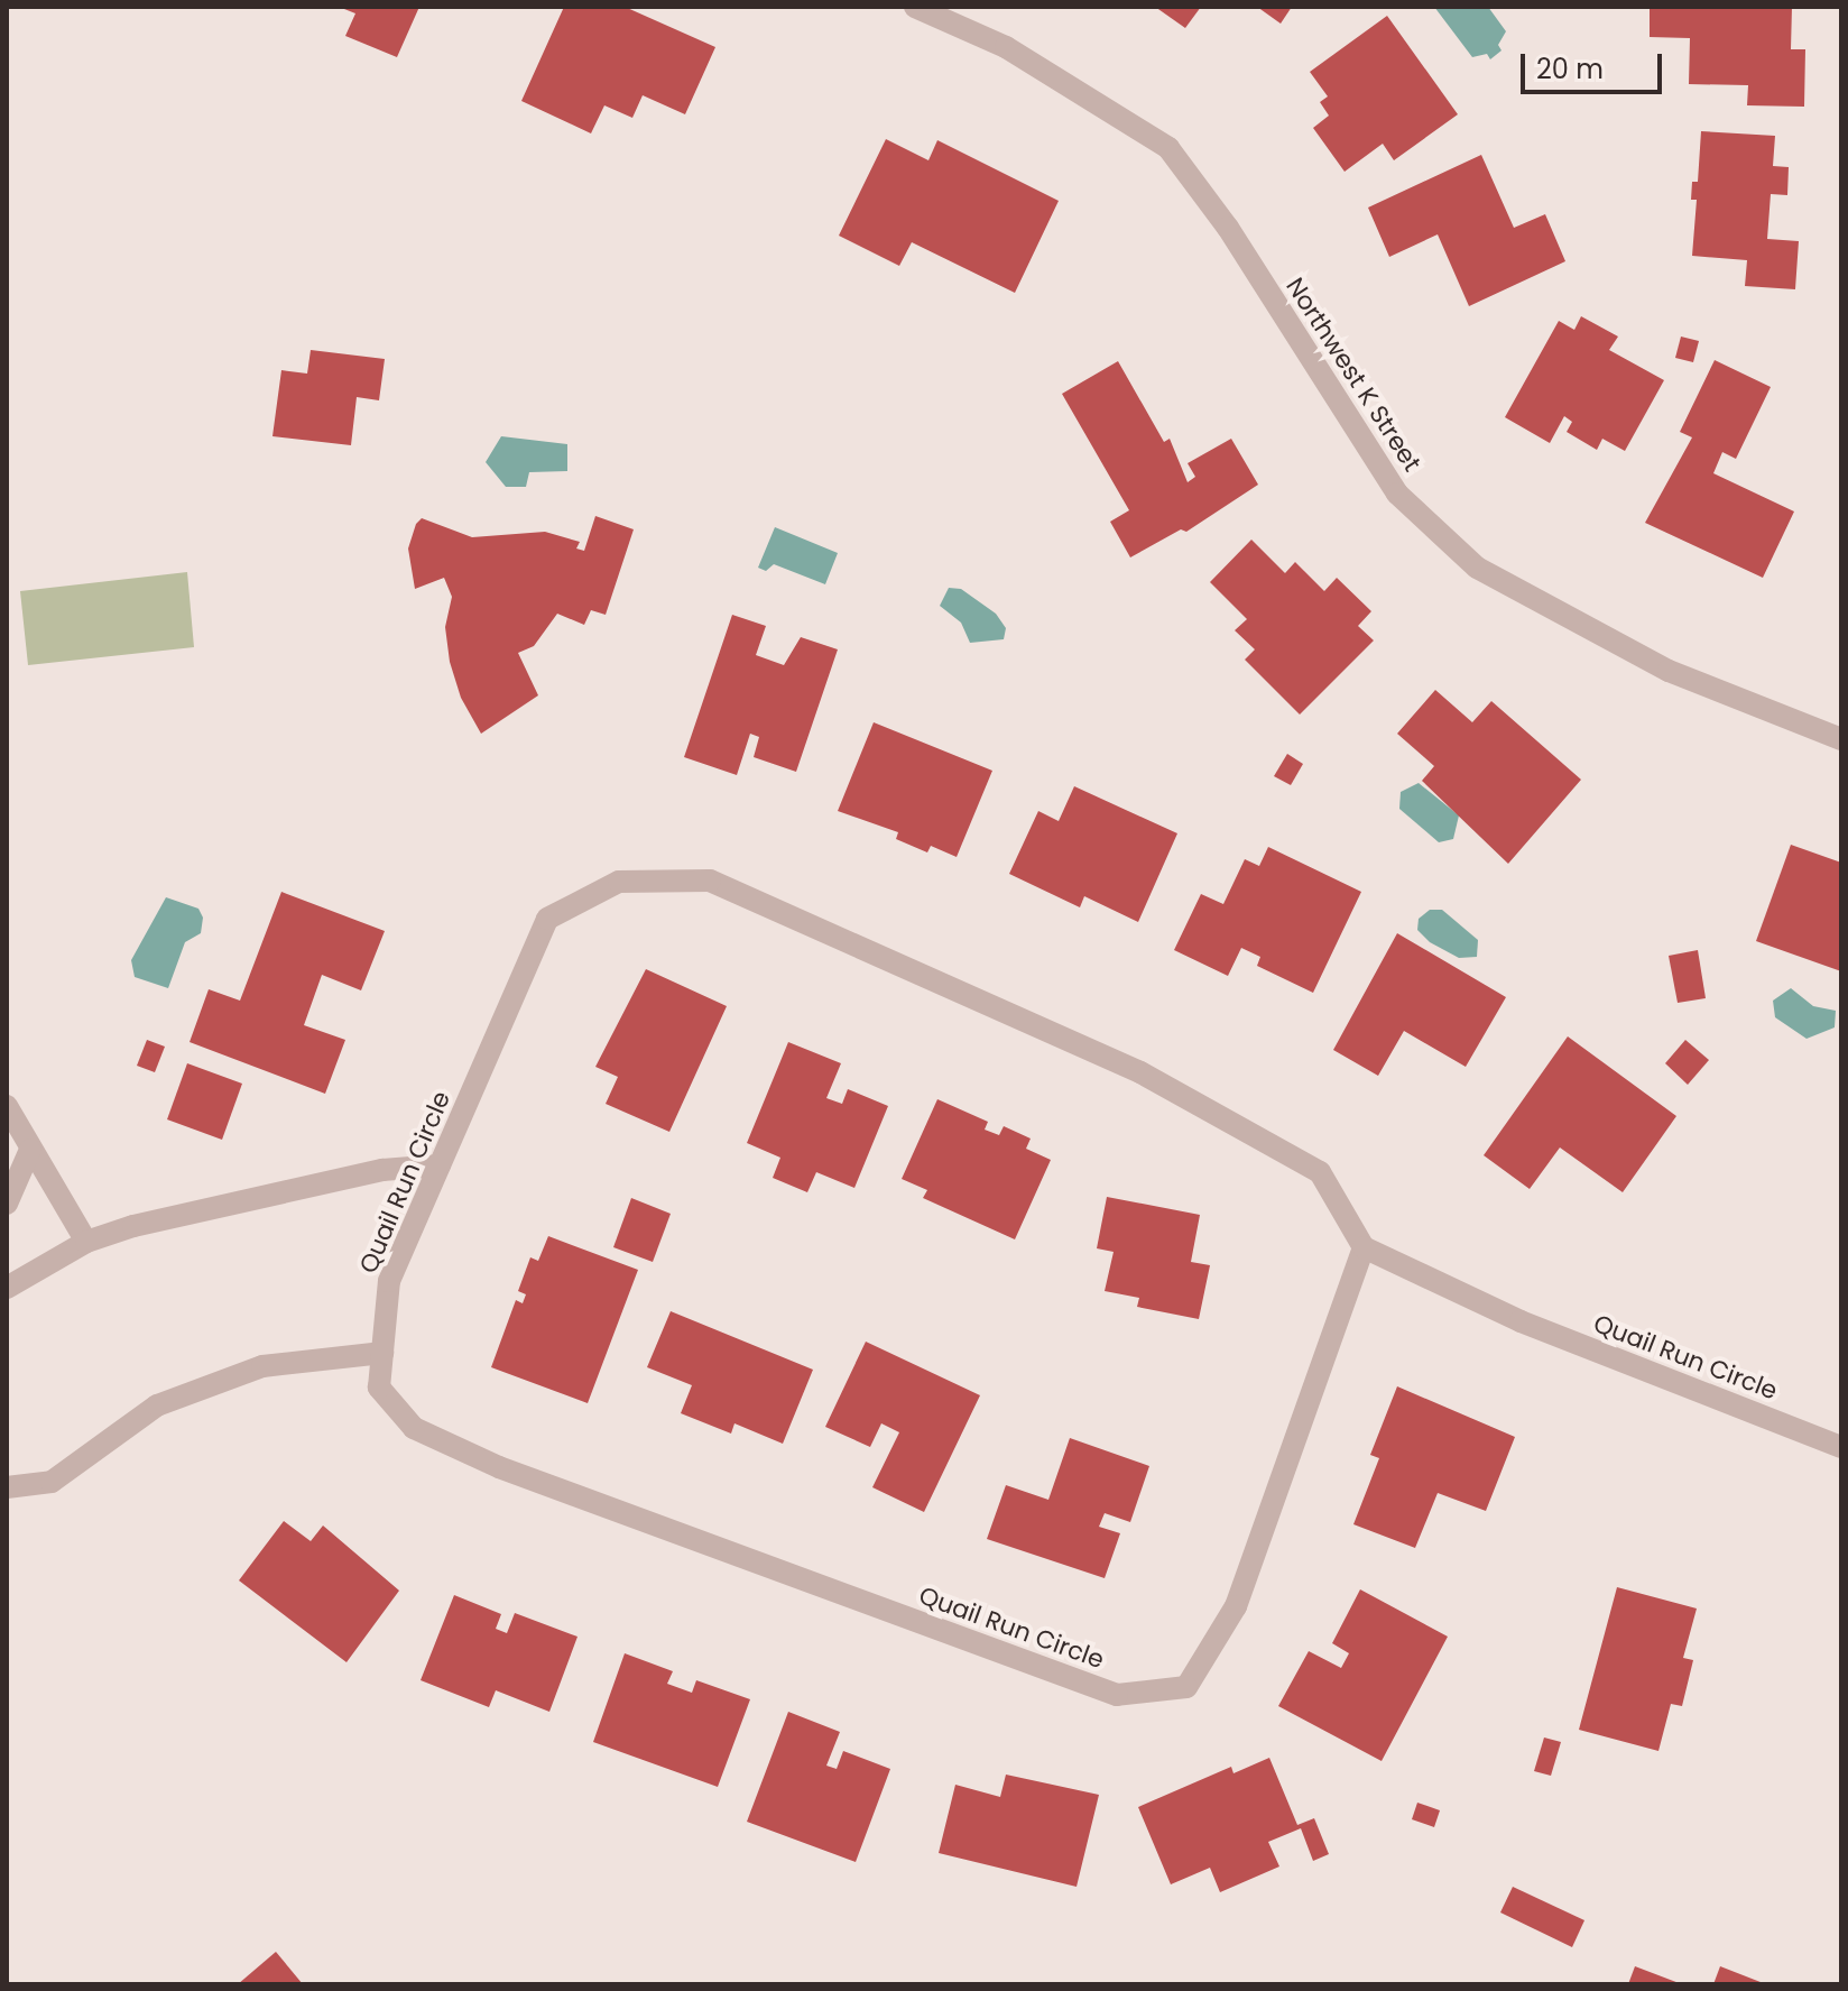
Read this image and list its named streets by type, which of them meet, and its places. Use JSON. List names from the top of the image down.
{
  "streets": {
    "street": ["Northwest K Street", "Quail Run Circle"]
  },
  "scale_bar": "20 m"
}
